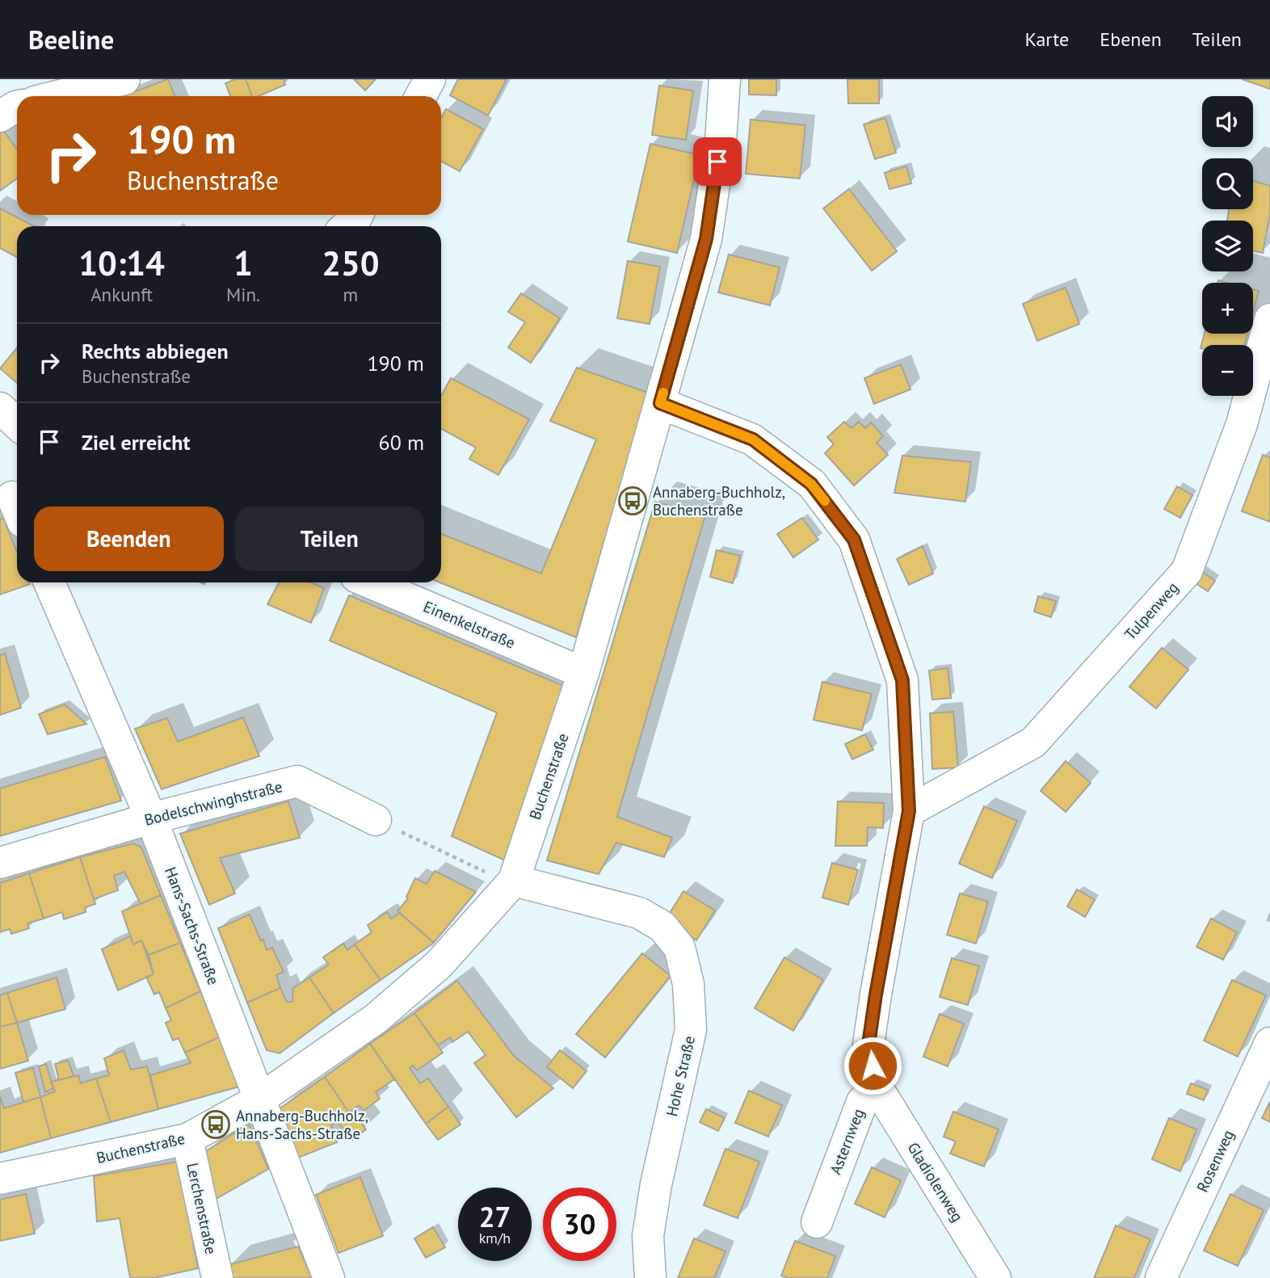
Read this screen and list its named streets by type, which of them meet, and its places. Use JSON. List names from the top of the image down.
{
  "streets": {
    "street": [
      "Tulpenweg",
      "Einenkelstraße",
      "Buchenstraße",
      "Bodelschwinghstraße",
      "Hans-Sachs-Straße",
      "Hohe Straße",
      "Asternweg",
      "Rosenweg",
      "Gladiolenweg",
      "Lerchenstraße"
    ]
  },
  "crossings": [
    ["Einenkelstraße", "Buchenstraße"],
    ["Buchenstraße", "Hans-Sachs-Straße"],
    ["Buchenstraße", "Hohe Straße"],
    ["Buchenstraße", "Lerchenstraße"],
    ["Bodelschwinghstraße", "Hans-Sachs-Straße"],
    ["Asternweg", "Gladiolenweg"]
  ],
  "places": {
    "bus stop": ["Annaberg-Buchholz, Buchenstraße", "Annaberg-Buchholz, Hans-Sachs-Straße"]
  },
  "page": {
    "header": "Beeline",
    "nav": ["Karte", "Ebenen", "Teilen"],
    "map_buttons": ["+", "−"],
    "turn": ["190 m", "Buchenstraße"],
    "eta": [
      "10:14",
      "Ankunft",
      "1",
      "Min.",
      "250",
      "m"
    ],
    "list": [
      {
        "name": "Rechts abbiegen",
        "note": "Buchenstraße",
        "value": "190 m"
      },
      {
        "name": "Ziel erreicht",
        "value": "60 m"
      }
    ],
    "buttons": ["Beenden", "Teilen"],
    "speed": "27 km/h",
    "limit": "30"
  }
}
